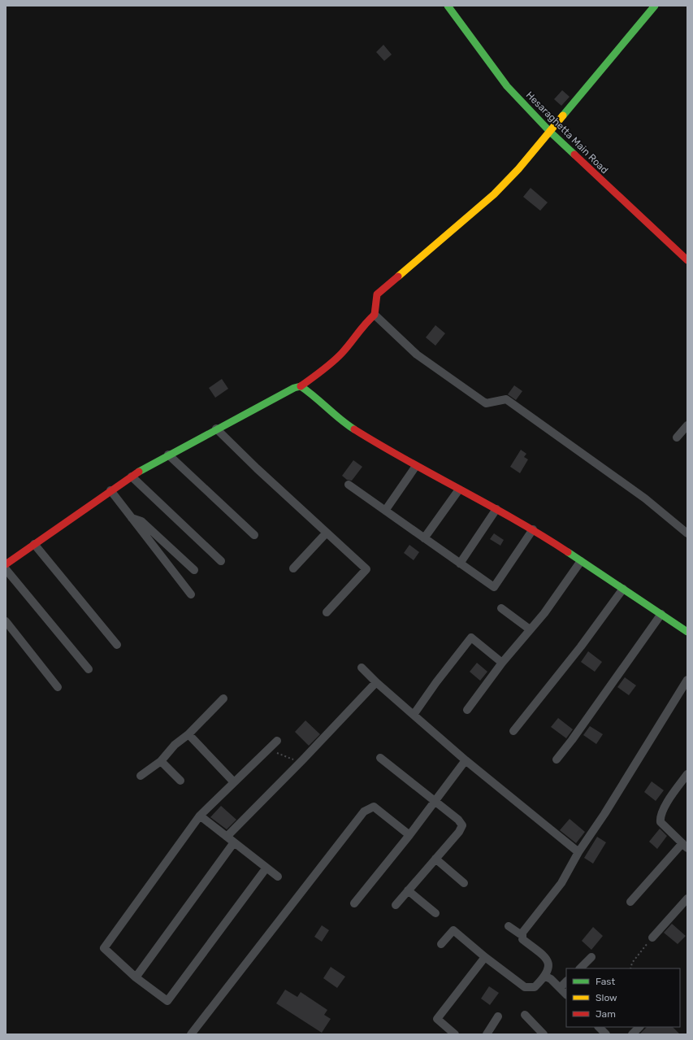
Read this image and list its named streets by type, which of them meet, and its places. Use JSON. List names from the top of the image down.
{
  "streets": {
    "street": ["Hesaraghetta Main Road"]
  },
  "legend": ["Fast", "Slow", "Jam"]
}
